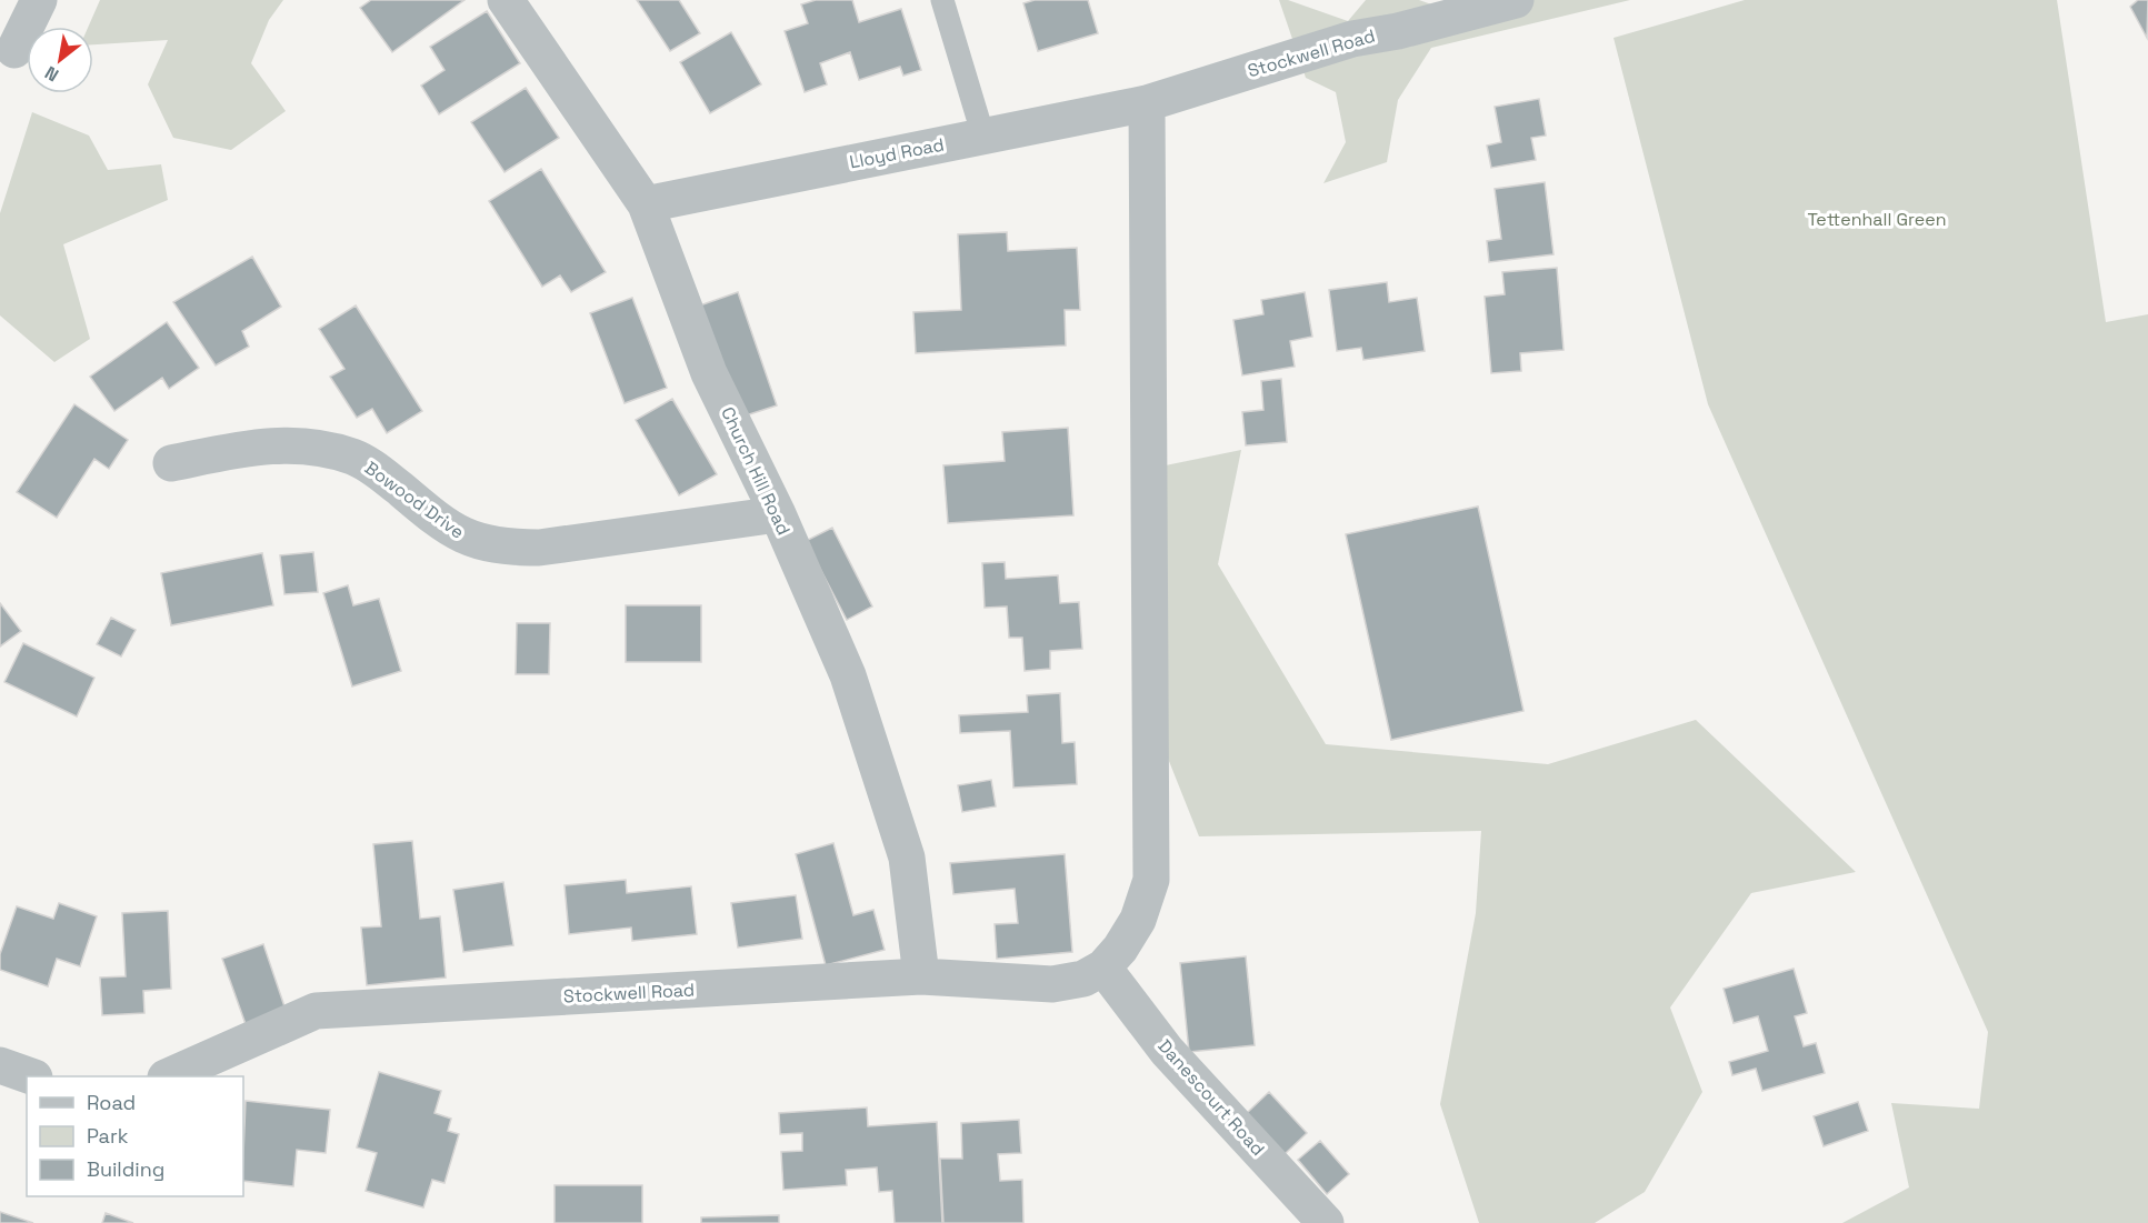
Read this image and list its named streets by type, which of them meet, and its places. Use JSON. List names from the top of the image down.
{
  "streets": {
    "street": [
      "Stockwell Road",
      "Lloyd Road",
      "Church Hill Road",
      "Bowood Drive",
      "Danescourt Road"
    ]
  },
  "crossings": [
    ["Stockwell Road", "Lloyd Road"],
    ["Stockwell Road", "Church Hill Road"],
    ["Stockwell Road", "Danescourt Road"],
    ["Lloyd Road", "Church Hill Road"],
    ["Church Hill Road", "Bowood Drive"]
  ],
  "parks": ["Tettenhall Green"],
  "legend": ["Road", "Park", "Building"],
  "north": "bottom left"
}
